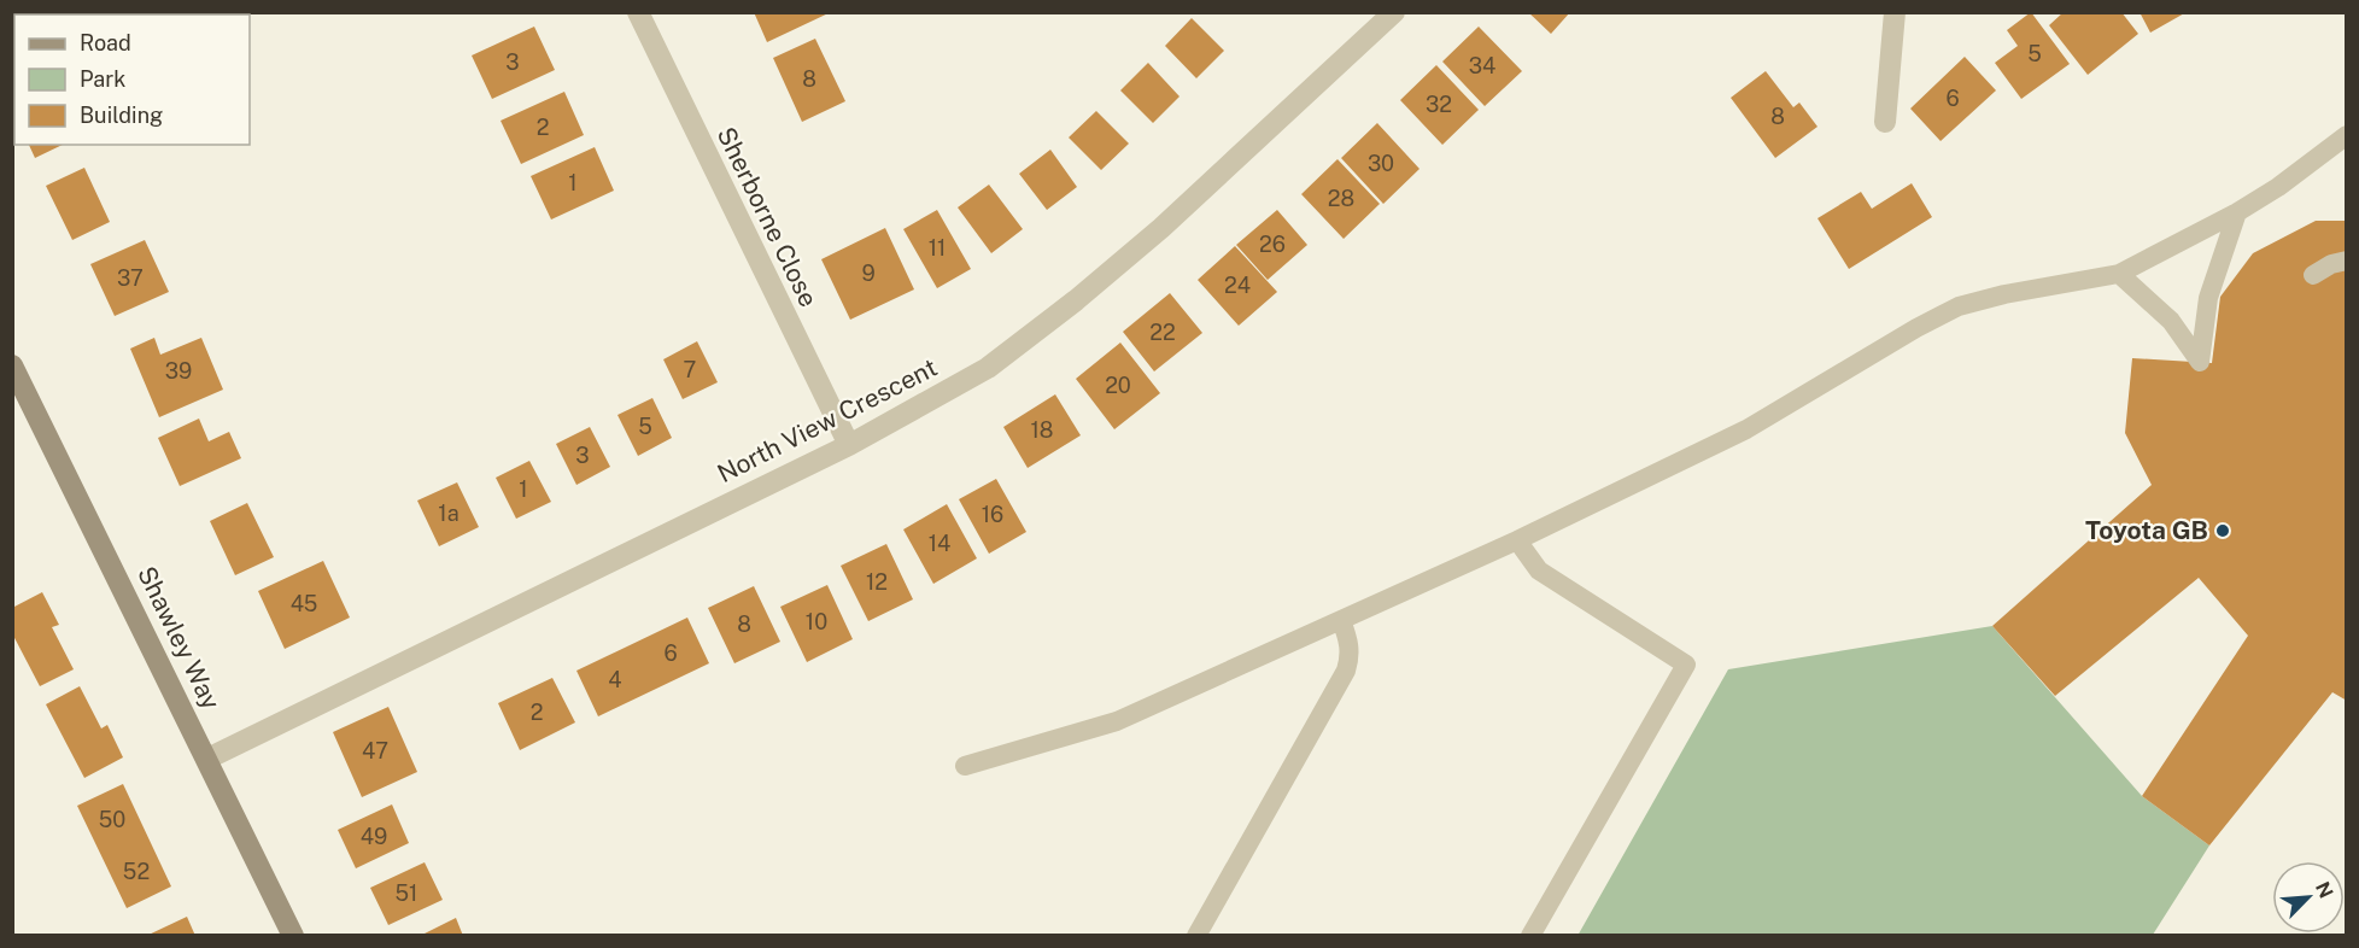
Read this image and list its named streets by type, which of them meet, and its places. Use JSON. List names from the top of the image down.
{
  "streets": {
    "street": ["Sherborne Close", "North View Crescent", "Shawley Way"]
  },
  "crossings": [
    ["Sherborne Close", "North View Crescent"],
    ["North View Crescent", "Shawley Way"]
  ],
  "places": ["Toyota GB"],
  "house_numbers": [
    "5",
    "3",
    "34",
    "8",
    "6",
    "32",
    "8",
    "2",
    "30",
    "1",
    "28",
    "26",
    "11",
    "9",
    "37",
    "24",
    "22",
    "7",
    "39",
    "20",
    "5",
    "18",
    "3",
    "1",
    "1a",
    "16",
    "14",
    "12",
    "45",
    "10",
    "8",
    "6",
    "4",
    "2",
    "47",
    "50",
    "49",
    "52",
    "51"
  ],
  "legend": ["Road", "Park", "Building"],
  "north": "top right"
}
